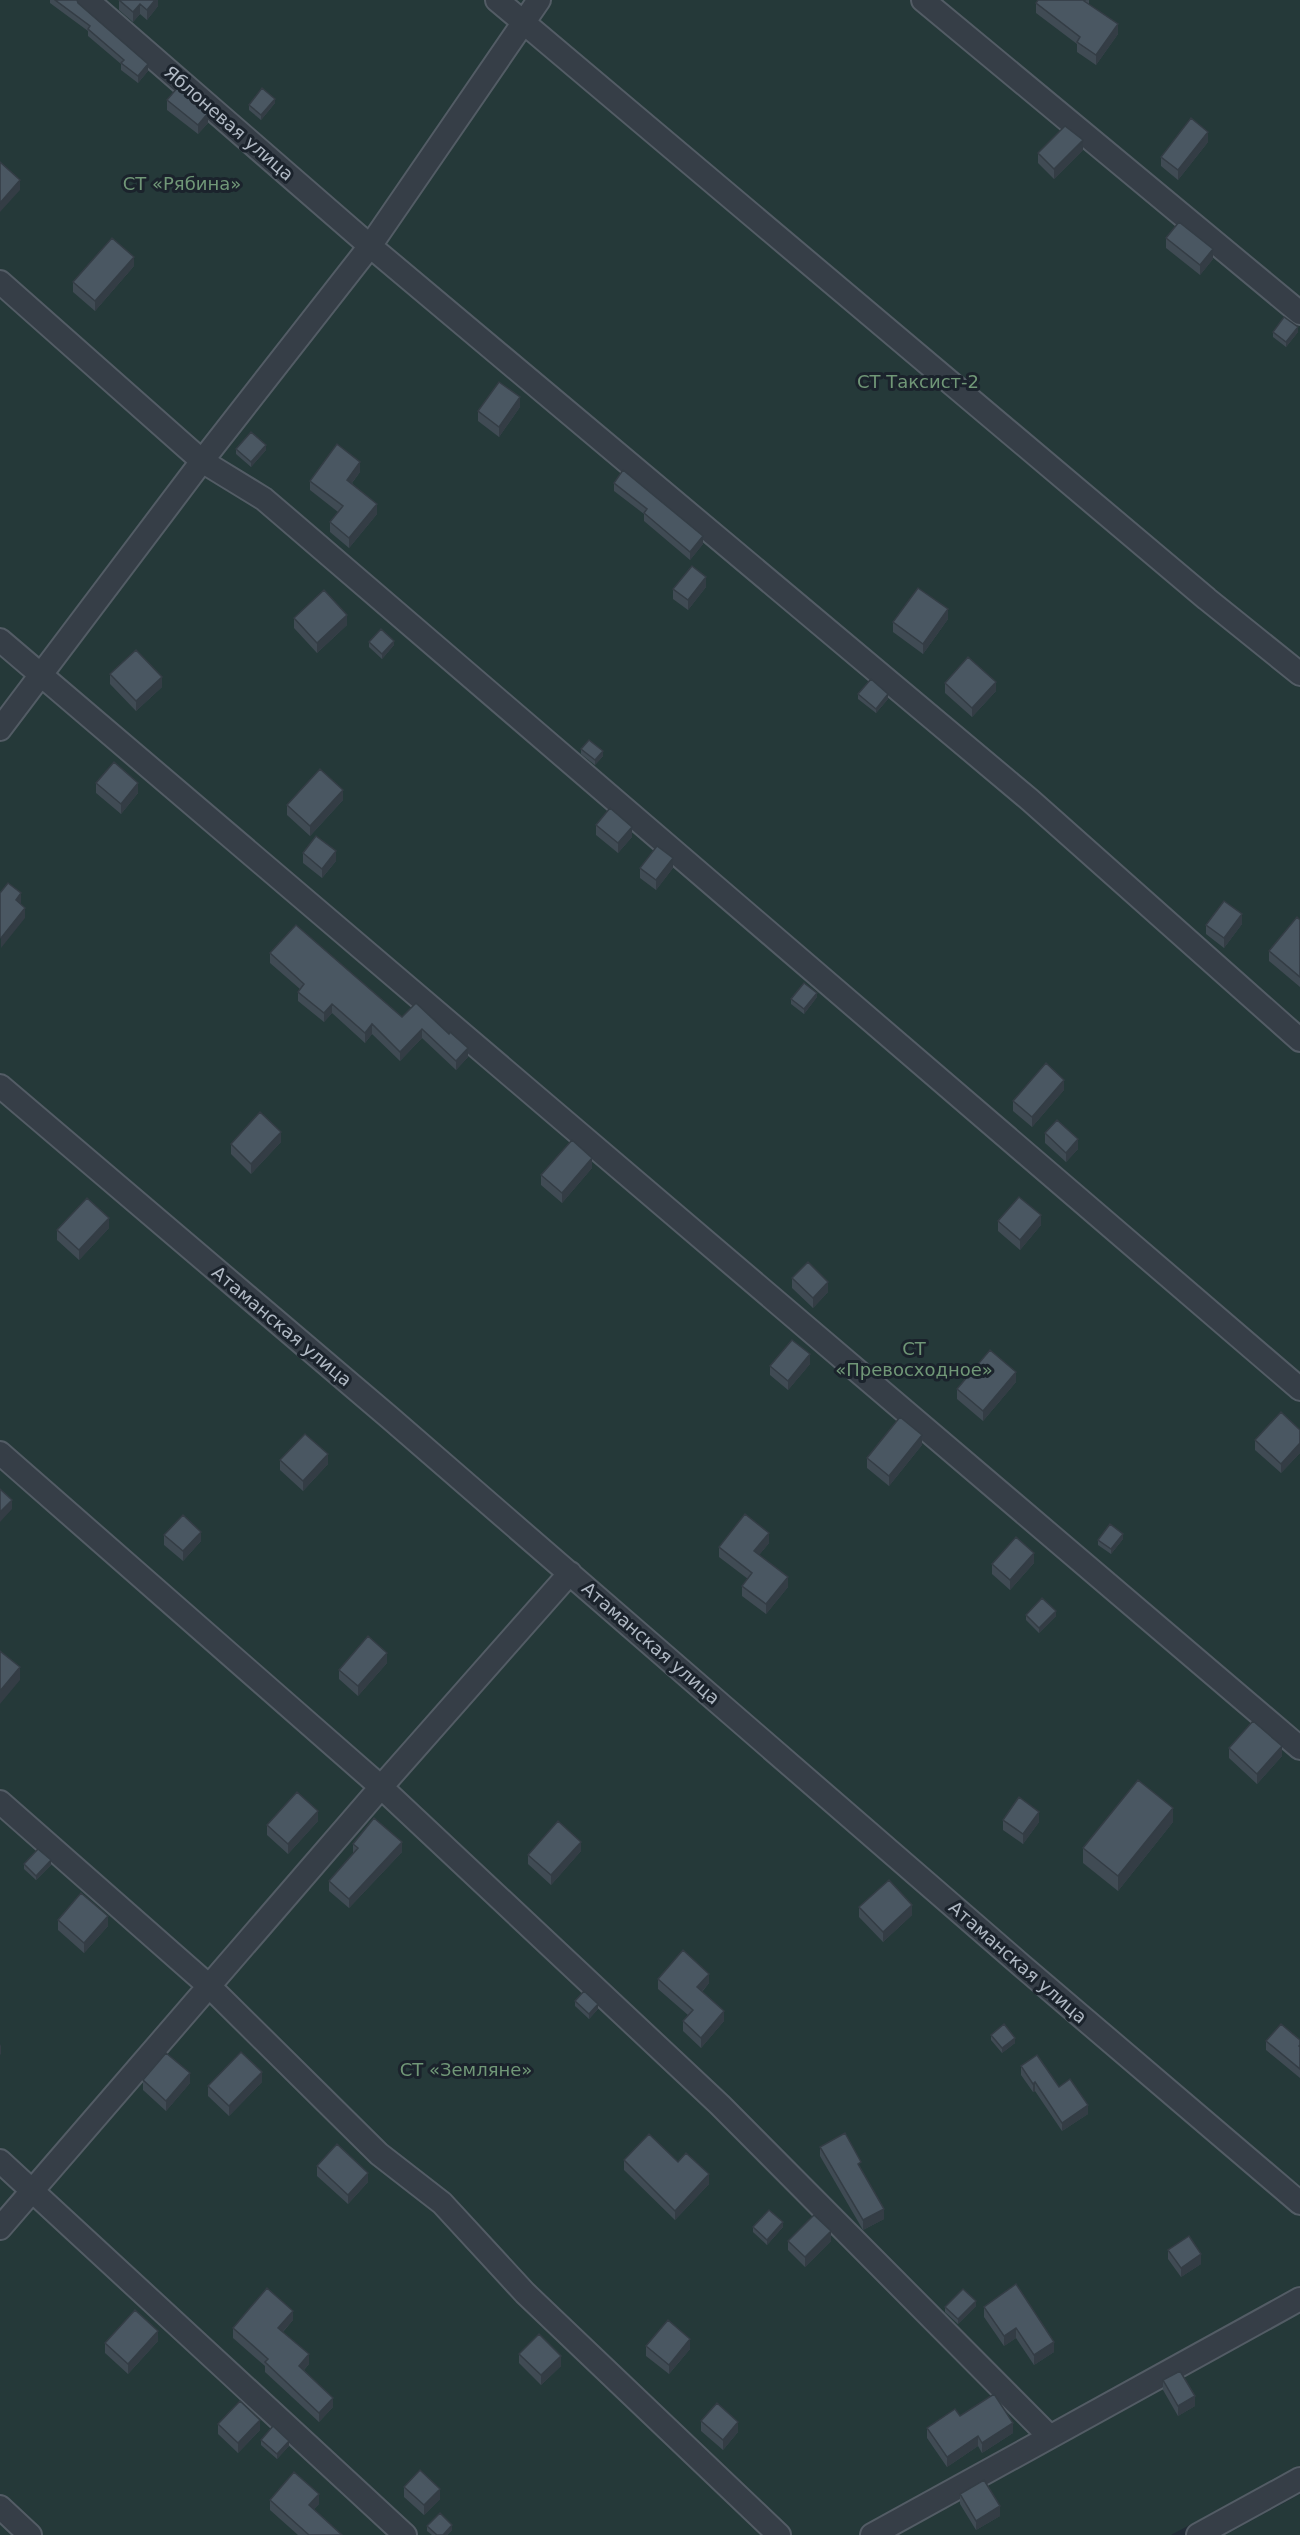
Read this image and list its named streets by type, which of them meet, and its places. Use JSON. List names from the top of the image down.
{
  "streets": {
    "street": ["Яблоневая улица", "Атаманская улица"]
  },
  "parks": [
    "СТ «Рябина»",
    "СТ Таксист-2",
    "СТ «Превосходное»",
    "СТ «Земляне»"
  ]
}
